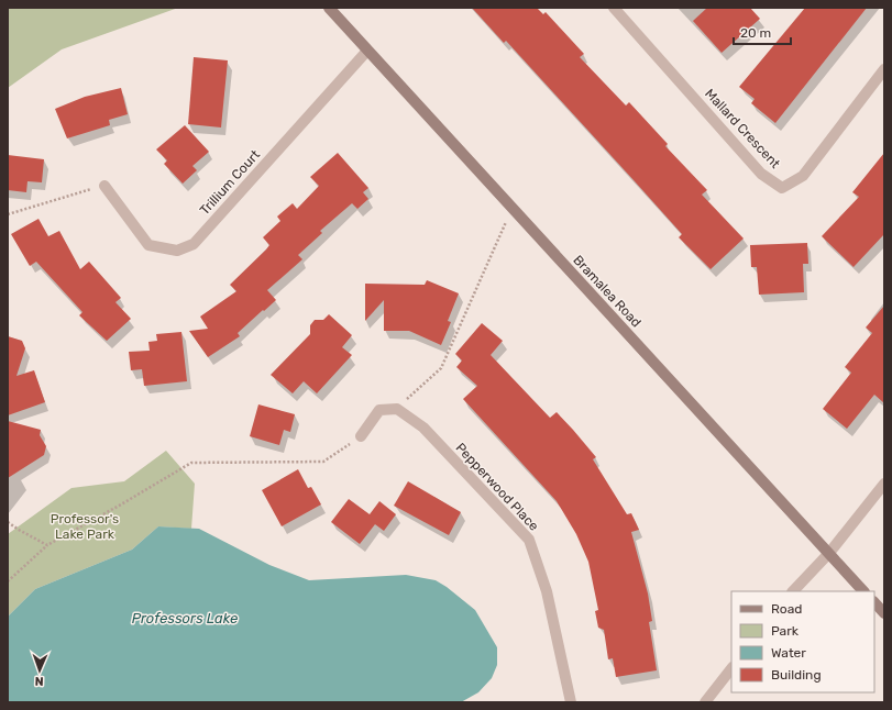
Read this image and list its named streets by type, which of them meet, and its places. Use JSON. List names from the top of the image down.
{
  "streets": {
    "main road": ["Bramalea Road"],
    "street": ["Mallard Crescent", "Trillium Court", "Pepperwood Place"]
  },
  "crossings": [
    ["Trillium Court", "Bramalea Road"]
  ],
  "water": ["Professors Lake"],
  "parks": ["Professor's Lake Park"],
  "legend": [
    "Road",
    "Park",
    "Water",
    "Building"
  ],
  "scale_bar": "20 m",
  "north": "bottom"
}
